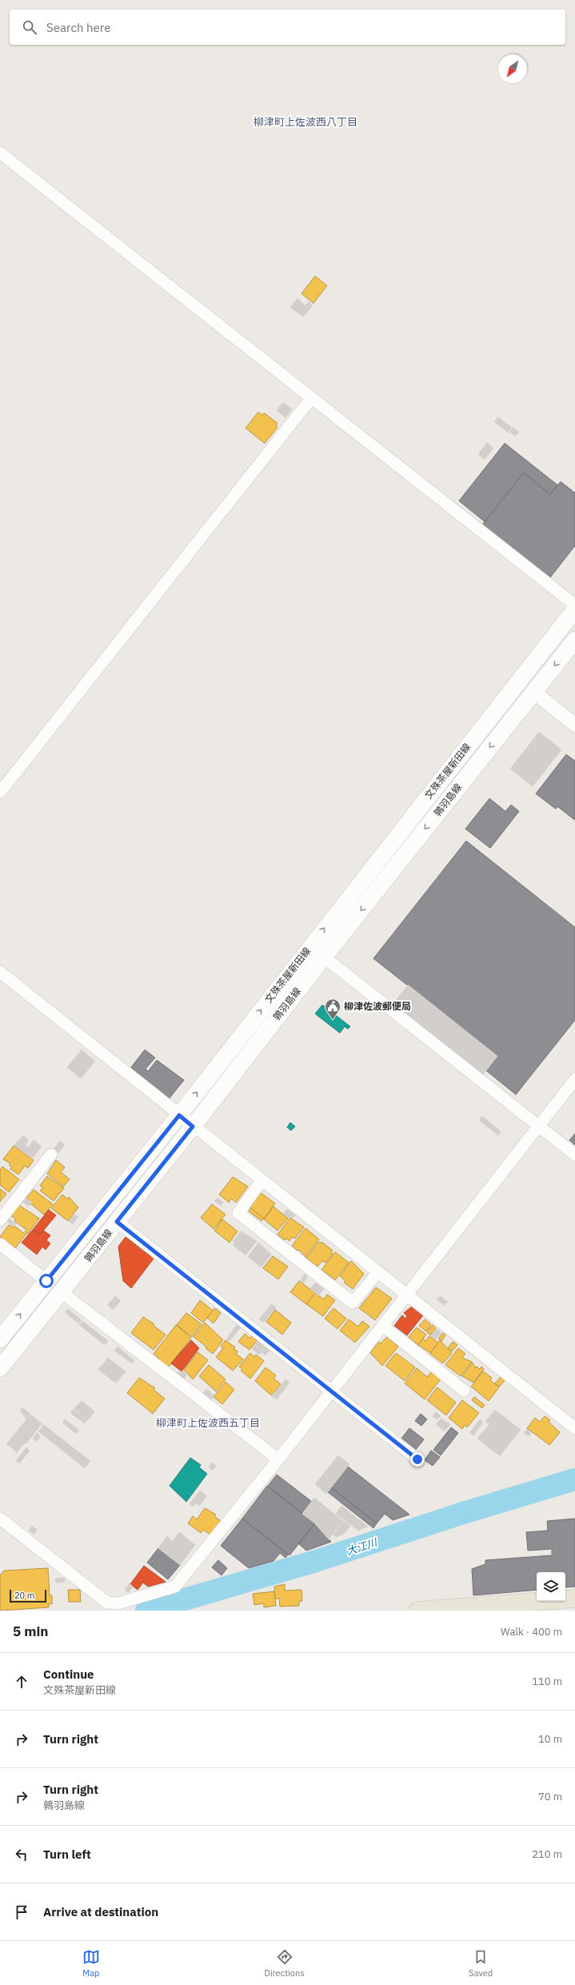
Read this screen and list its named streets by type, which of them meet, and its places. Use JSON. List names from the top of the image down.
{
  "streets": {
    "main road": ["文殊茶屋新田線", "鶉羽島線"]
  },
  "one_way": ["文殊茶屋新田線", "鶉羽島線"],
  "districts": ["柳津町上佐波西八丁目", "柳津町上佐波西五丁目"],
  "water": ["大江川"],
  "places": {
    "public building": ["柳津佐波郵便局"]
  },
  "scale_bar": "20 m",
  "north": "bottom left",
  "page": {
    "search": "Search here",
    "scale": "20 m",
    "heading": ["5 min", "Walk · 400 m"],
    "list": [
      ["Continue", "文殊茶屋新田線", "110 m"],
      ["Turn right", "10 m"],
      ["Turn right", "鶉羽島線", "70 m"],
      ["Turn left", "210 m"],
      "Arrive at destination"
    ],
    "nav": ["Map", "Directions", "Saved"]
  }
}
